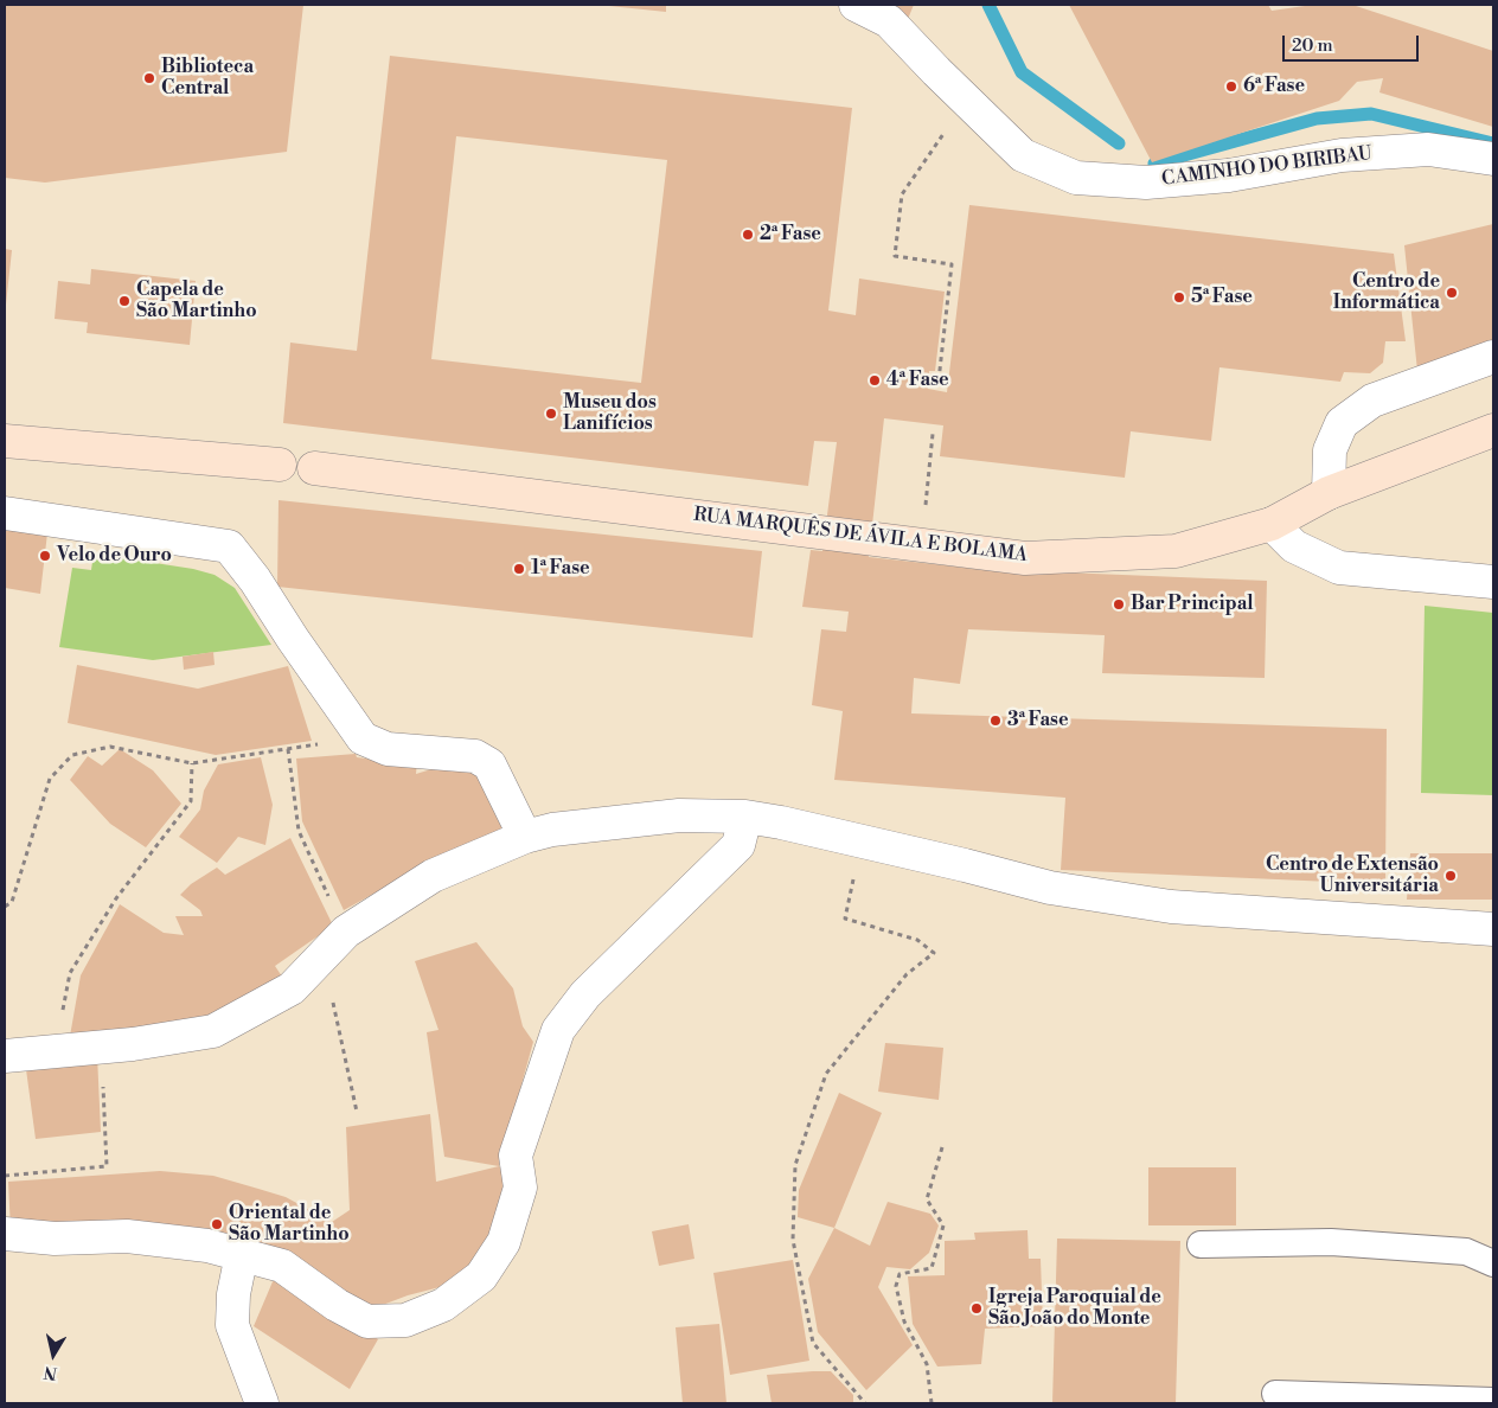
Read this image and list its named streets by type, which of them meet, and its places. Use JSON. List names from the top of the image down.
{
  "streets": {
    "main road": ["RUA MARQUÊS DE ÁVILA E BOLAMA"],
    "street": ["CAMINHO DO BIRIBAU"]
  },
  "places": [
    "Biblioteca Central",
    "6ª Fase",
    "2ª Fase",
    "Centro de Informática",
    "5ª Fase",
    "Capela de São Martinho",
    "4ª Fase",
    "Museu dos Lanifícios",
    "Velo de Ouro",
    "1ª Fase",
    "Bar Principal",
    "3ª Fase",
    "Centro de Extensão Universitária",
    "Oriental de São Martinho",
    "Igreja Paroquial de São João do Monte"
  ],
  "scale_bar": "20 m",
  "north": "bottom"
}
